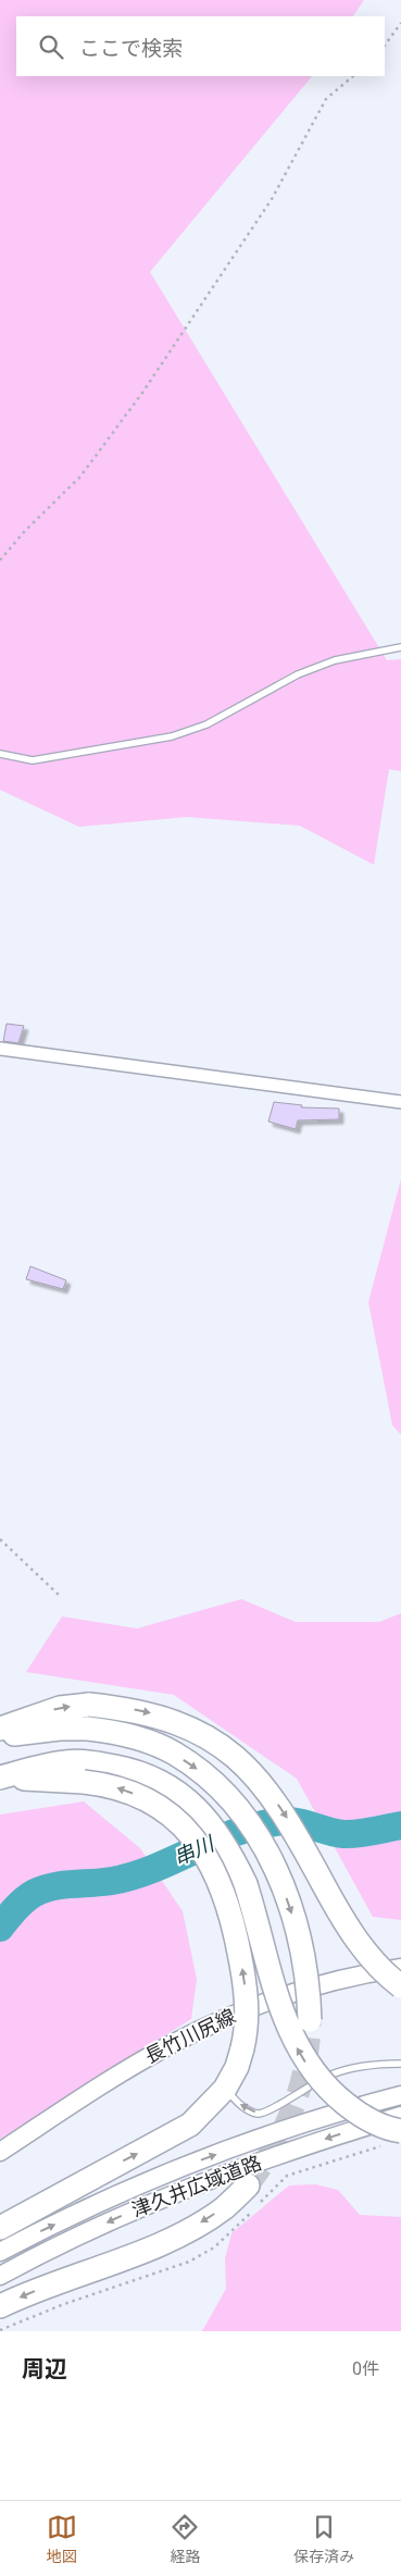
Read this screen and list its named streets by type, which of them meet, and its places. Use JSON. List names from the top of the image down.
{
  "streets": {
    "main road": ["長竹川尻線", "津久井広域道路"]
  },
  "water": ["串川"],
  "page": {
    "search": "ここで検索",
    "heading": ["周辺", "0件"],
    "nav": ["地図", "経路", "保存済み"]
  }
}
